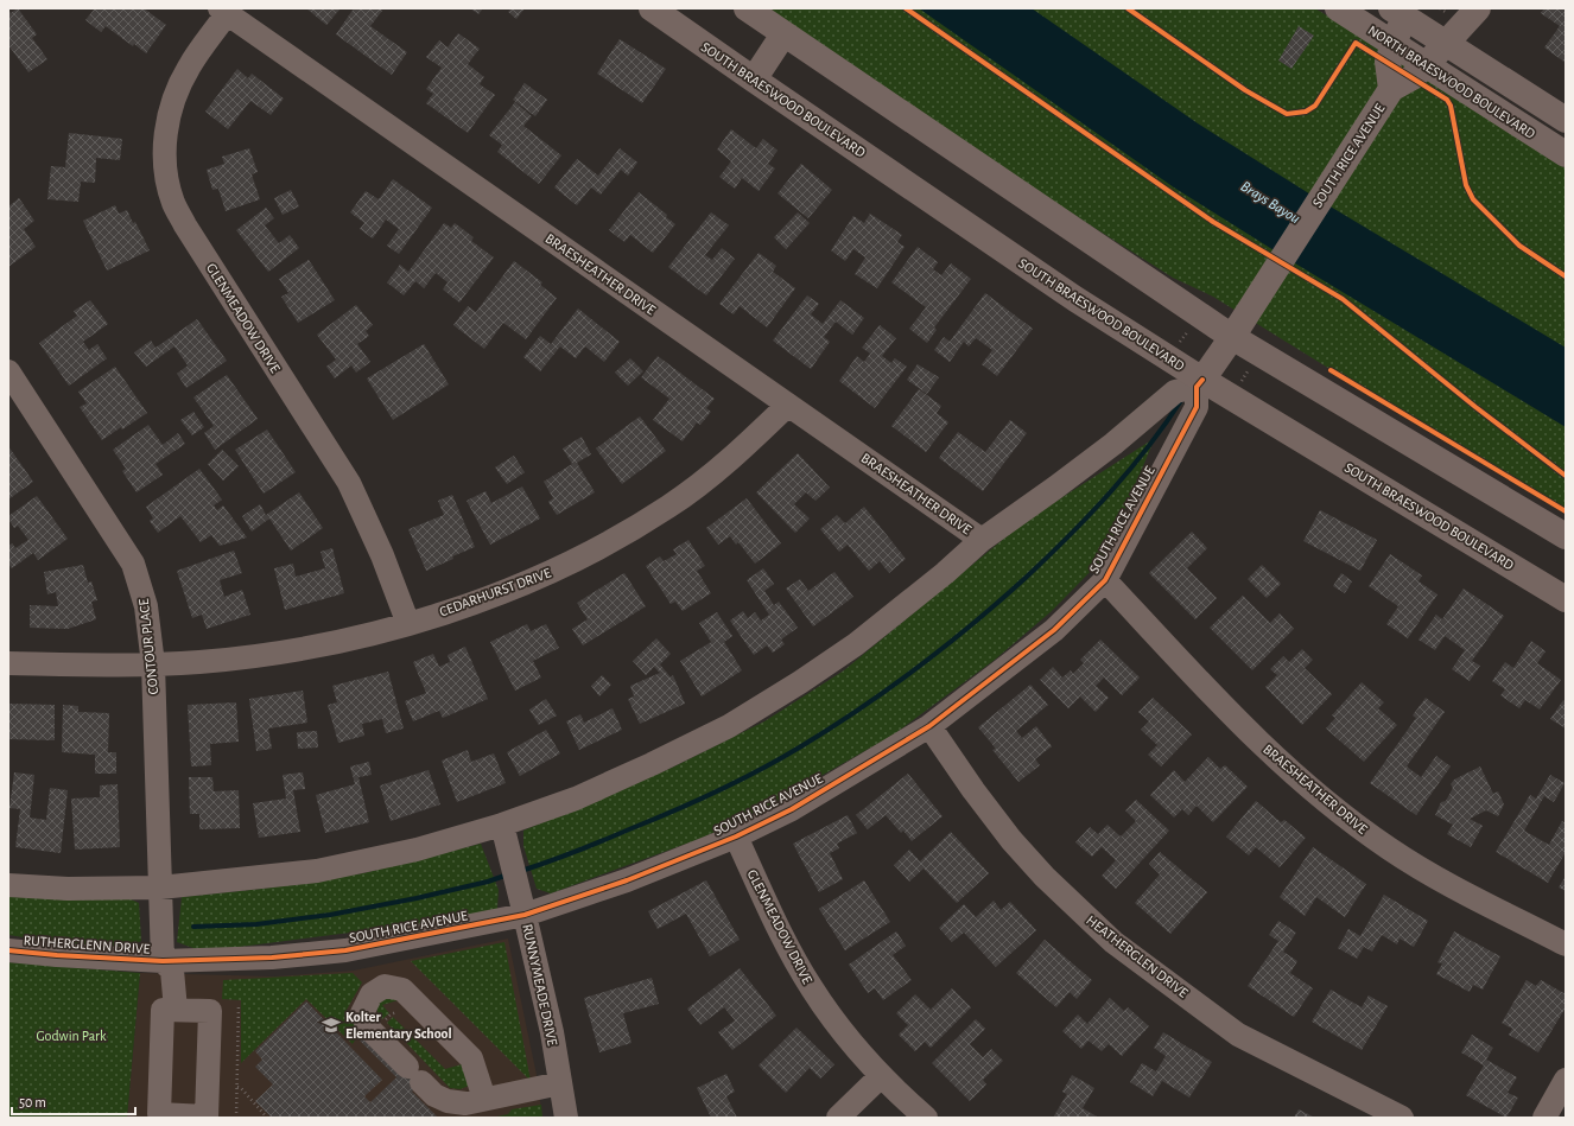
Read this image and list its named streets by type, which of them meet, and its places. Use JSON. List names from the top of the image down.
{
  "streets": {
    "main road": ["NORTH BRAESWOOD BOULEVARD", "SOUTH BRAESWOOD BOULEVARD", "SOUTH RICE AVENUE"],
    "street": [
      "BRAESHEATHER DRIVE",
      "GLENMEADOW DRIVE",
      "CEDARHURST DRIVE",
      "CONTOUR PLACE",
      "RUTHERGLENN DRIVE",
      "HEATHERGLEN DRIVE",
      "RUNNYMEADE DRIVE"
    ]
  },
  "crossings": [
    ["NORTH BRAESWOOD BOULEVARD", "SOUTH RICE AVENUE"],
    ["SOUTH BRAESWOOD BOULEVARD", "SOUTH RICE AVENUE"],
    ["SOUTH RICE AVENUE", "BRAESHEATHER DRIVE"],
    ["SOUTH RICE AVENUE", "GLENMEADOW DRIVE"],
    ["SOUTH RICE AVENUE", "CONTOUR PLACE"],
    ["SOUTH RICE AVENUE", "RUTHERGLENN DRIVE"],
    ["SOUTH RICE AVENUE", "HEATHERGLEN DRIVE"],
    ["SOUTH RICE AVENUE", "RUNNYMEADE DRIVE"],
    ["BRAESHEATHER DRIVE", "GLENMEADOW DRIVE"],
    ["BRAESHEATHER DRIVE", "CEDARHURST DRIVE"],
    ["GLENMEADOW DRIVE", "CEDARHURST DRIVE"],
    ["CEDARHURST DRIVE", "CONTOUR PLACE"],
    ["CONTOUR PLACE", "RUTHERGLENN DRIVE"]
  ],
  "water": ["Brays Bayou"],
  "parks": ["Godwin Park"],
  "places": {
    "school or university": ["Kolter Elementary School"]
  },
  "scale_bar": "50 m"
}
